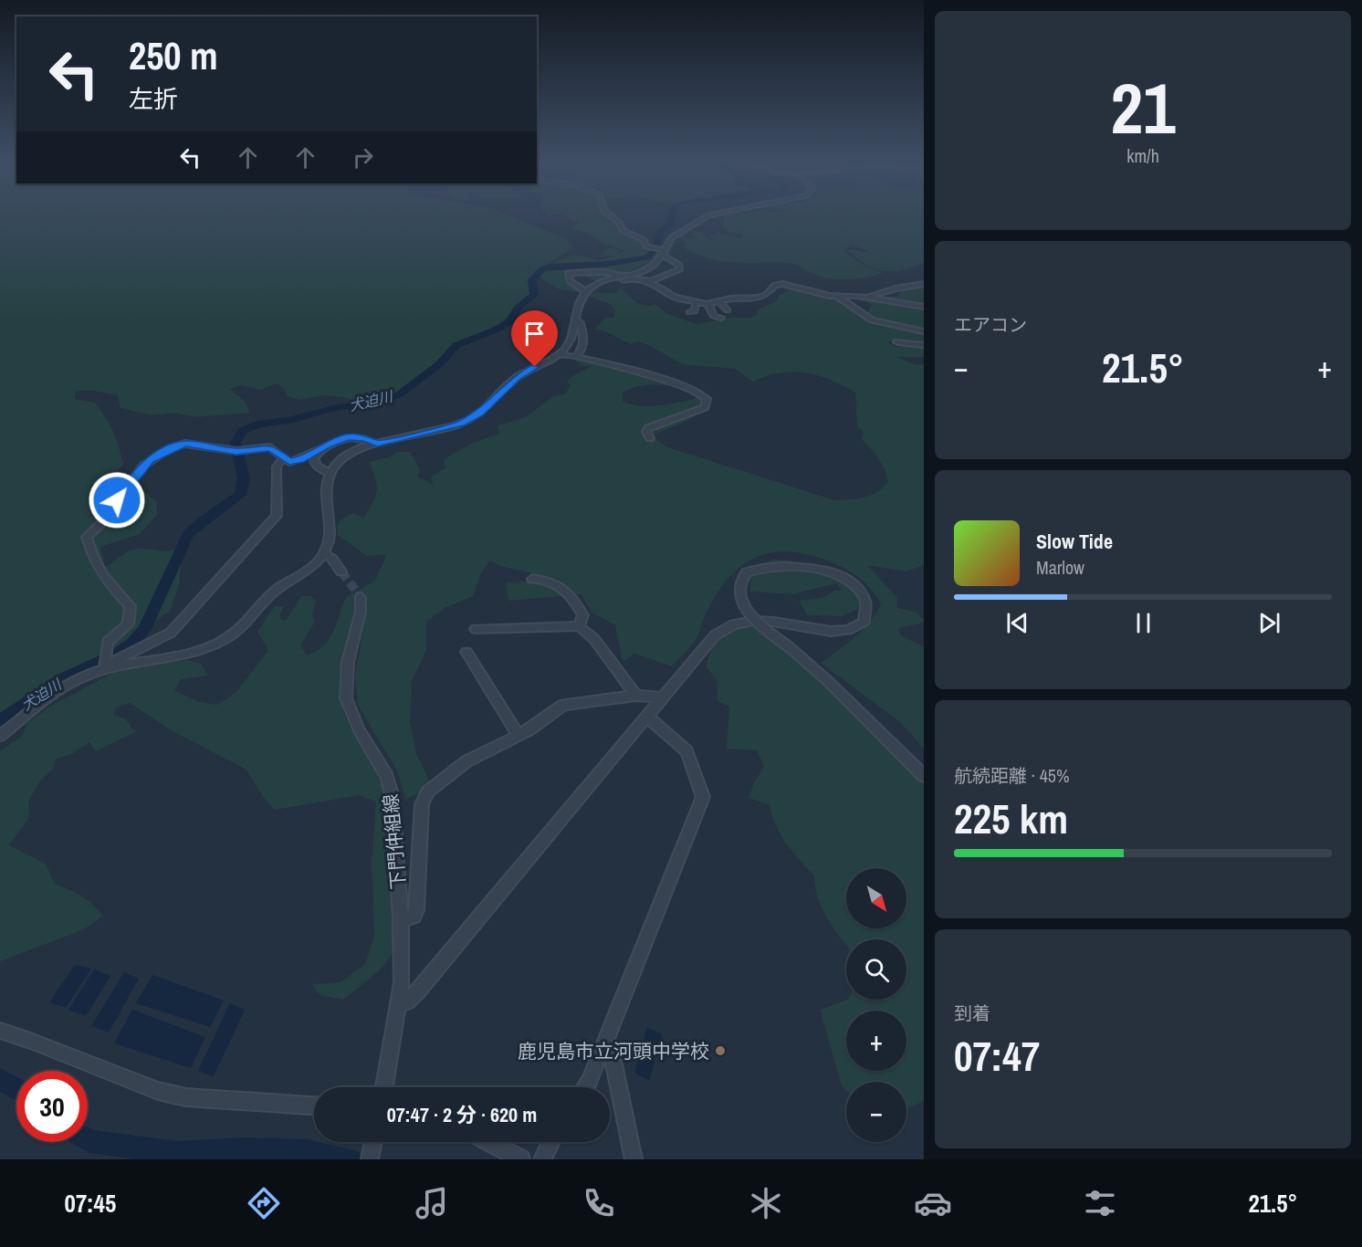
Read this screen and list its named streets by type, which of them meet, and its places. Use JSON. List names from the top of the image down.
{
  "streets": {
    "street": ["下門仲組線"]
  },
  "water": ["犬迫川"],
  "places": ["鹿児島市立河頭中学校"],
  "north": "bottom right",
  "page": {
    "tile": [
      ["21", "km/h"],
      "エアコン",
      ["航続距離 · 45%", "225 km"],
      ["到着", "07:47"]
    ],
    "turn": ["250 m", "左折"],
    "heat": ["−", "21.5°", "+"],
    "song": ["Slow Tide", "Marlow"],
    "map_buttons": ["+", "−"],
    "limit": "30",
    "trip": "07:47 · 2 分 · 620 m",
    "tabs": ["07:45", "21.5°"]
  }
}
